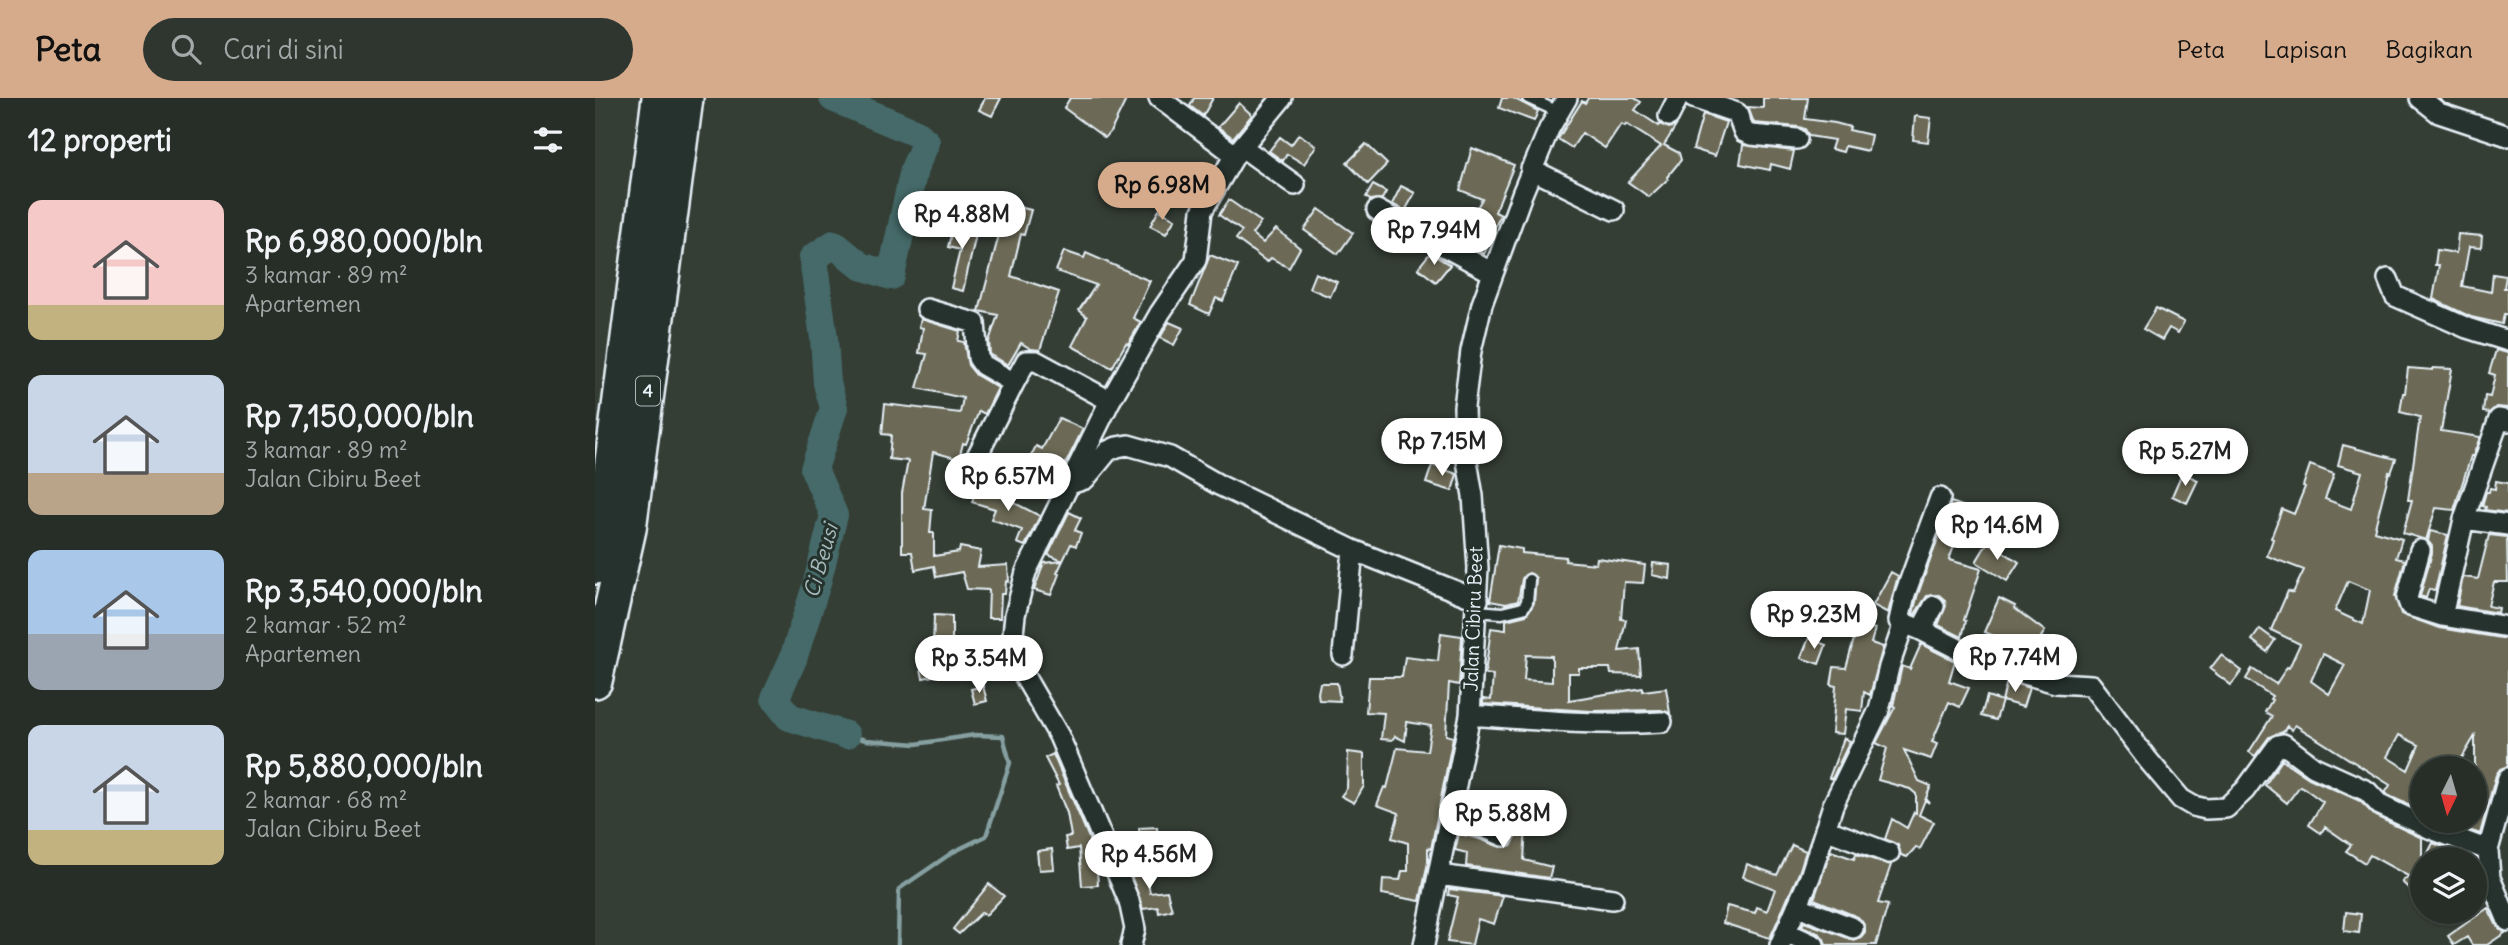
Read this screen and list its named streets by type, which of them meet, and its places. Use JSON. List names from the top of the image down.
{
  "streets": {
    "highway": ["4"],
    "street": ["Jalan Cibiru Beet"]
  },
  "water": ["Ci Beusi"],
  "north": "bottom",
  "page": {
    "header": "Peta",
    "search": "Cari di sini",
    "nav": ["Peta", "Lapisan", "Bagikan"],
    "heading": "12 properti",
    "price": [
      "Rp 6.98M",
      "Rp 4.88M",
      "Rp 7.94M",
      "Rp 7.15M",
      "Rp 5.27M",
      "Rp 6.57M",
      "Rp 14.6M",
      "Rp 9.23M",
      "Rp 7.74M",
      "Rp 3.54M",
      "Rp 5.88M",
      "Rp 4.56M"
    ],
    "list": [
      {
        "name": "Rp 6,980,000/bln",
        "note": "3 kamar · 89 m² · Apartemen"
      },
      {
        "name": "Rp 7,150,000/bln",
        "note": "3 kamar · 89 m² · Jalan Cibiru Beet"
      },
      {
        "name": "Rp 3,540,000/bln",
        "note": "2 kamar · 52 m² · Apartemen"
      },
      {
        "name": "Rp 5,880,000/bln",
        "note": "2 kamar · 68 m² · Jalan Cibiru Beet"
      }
    ]
  }
}
